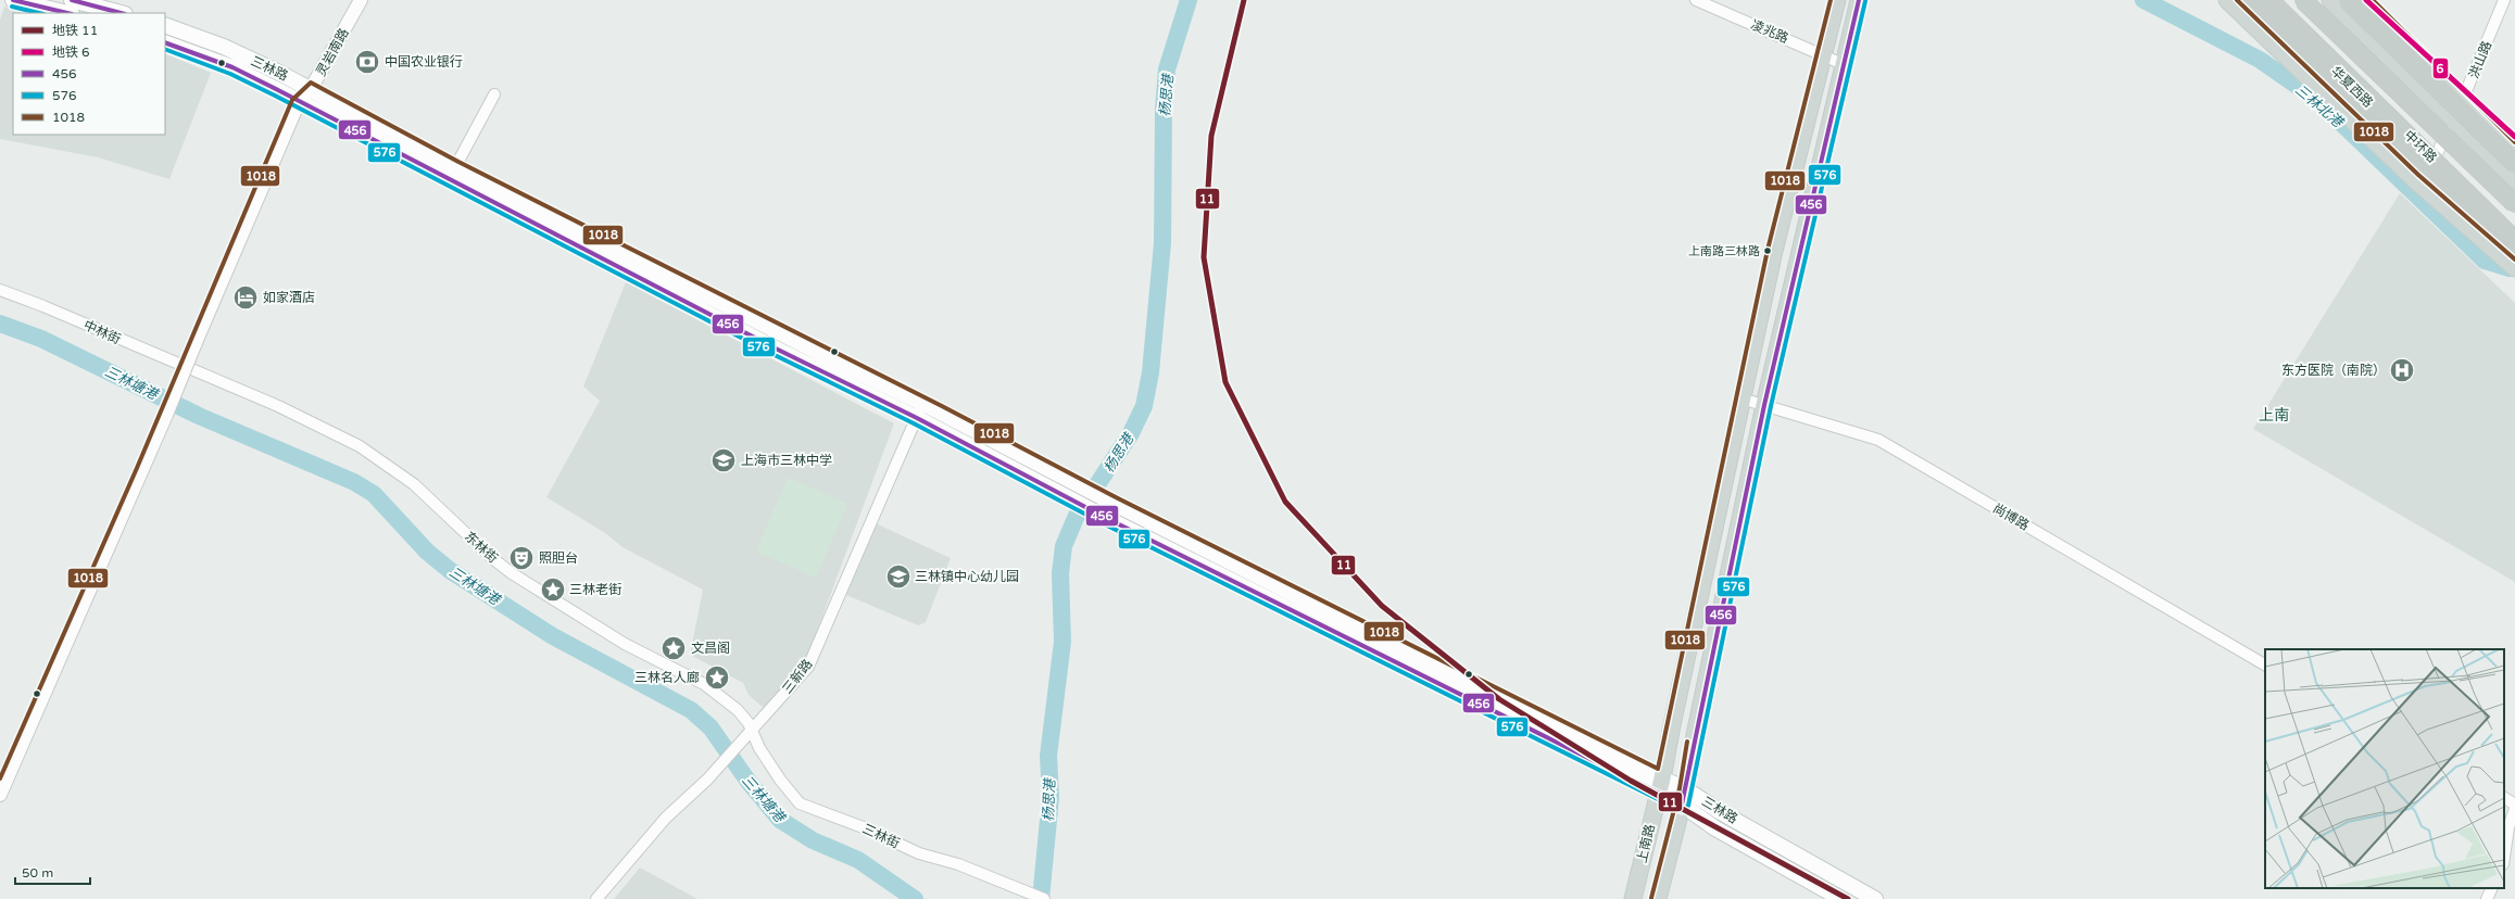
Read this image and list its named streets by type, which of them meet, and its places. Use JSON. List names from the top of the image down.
{
  "streets": {
    "highway": ["中环路"],
    "main road": ["三林路", "华夏西路", "上南路"],
    "street": [
      "凌兆路",
      "灵岩南路",
      "洪山路",
      "中林街",
      "尚博路",
      "东林街",
      "三新路",
      "三林街"
    ]
  },
  "crossings": [
    ["凌兆路", "上南路"],
    ["灵岩南路", "三林路"],
    ["洪山路", "华夏西路"],
    ["三林路", "三新路"],
    ["三林路", "上南路"],
    ["中林街", "东林街"],
    ["尚博路", "上南路"],
    ["东林街", "三新路"],
    ["东林街", "三林街"],
    ["三新路", "三林街"]
  ],
  "districts": ["上南"],
  "water": ["杨思港", "三林北港", "三林塘港"],
  "places": {
    "bank": ["中国农业银行"],
    "other": ["上南路三林路"],
    "hotel": ["如家酒店"],
    "hospital": ["东方医院（南院）"],
    "school or university": ["上海市三林中学", "三林镇中心幼儿园"],
    "theatre": ["照胆台"],
    "place": ["三林老街", "文昌阁", "三林名人廊"]
  },
  "lines": [
    "metro line 11",
    "metro line 6",
    "transit line 456",
    "transit line 1018",
    "transit line 576"
  ],
  "legend": [
    "地铁 11",
    "地铁 6",
    "456",
    "576",
    "1018"
  ],
  "scale_bar": "50 m"
}
